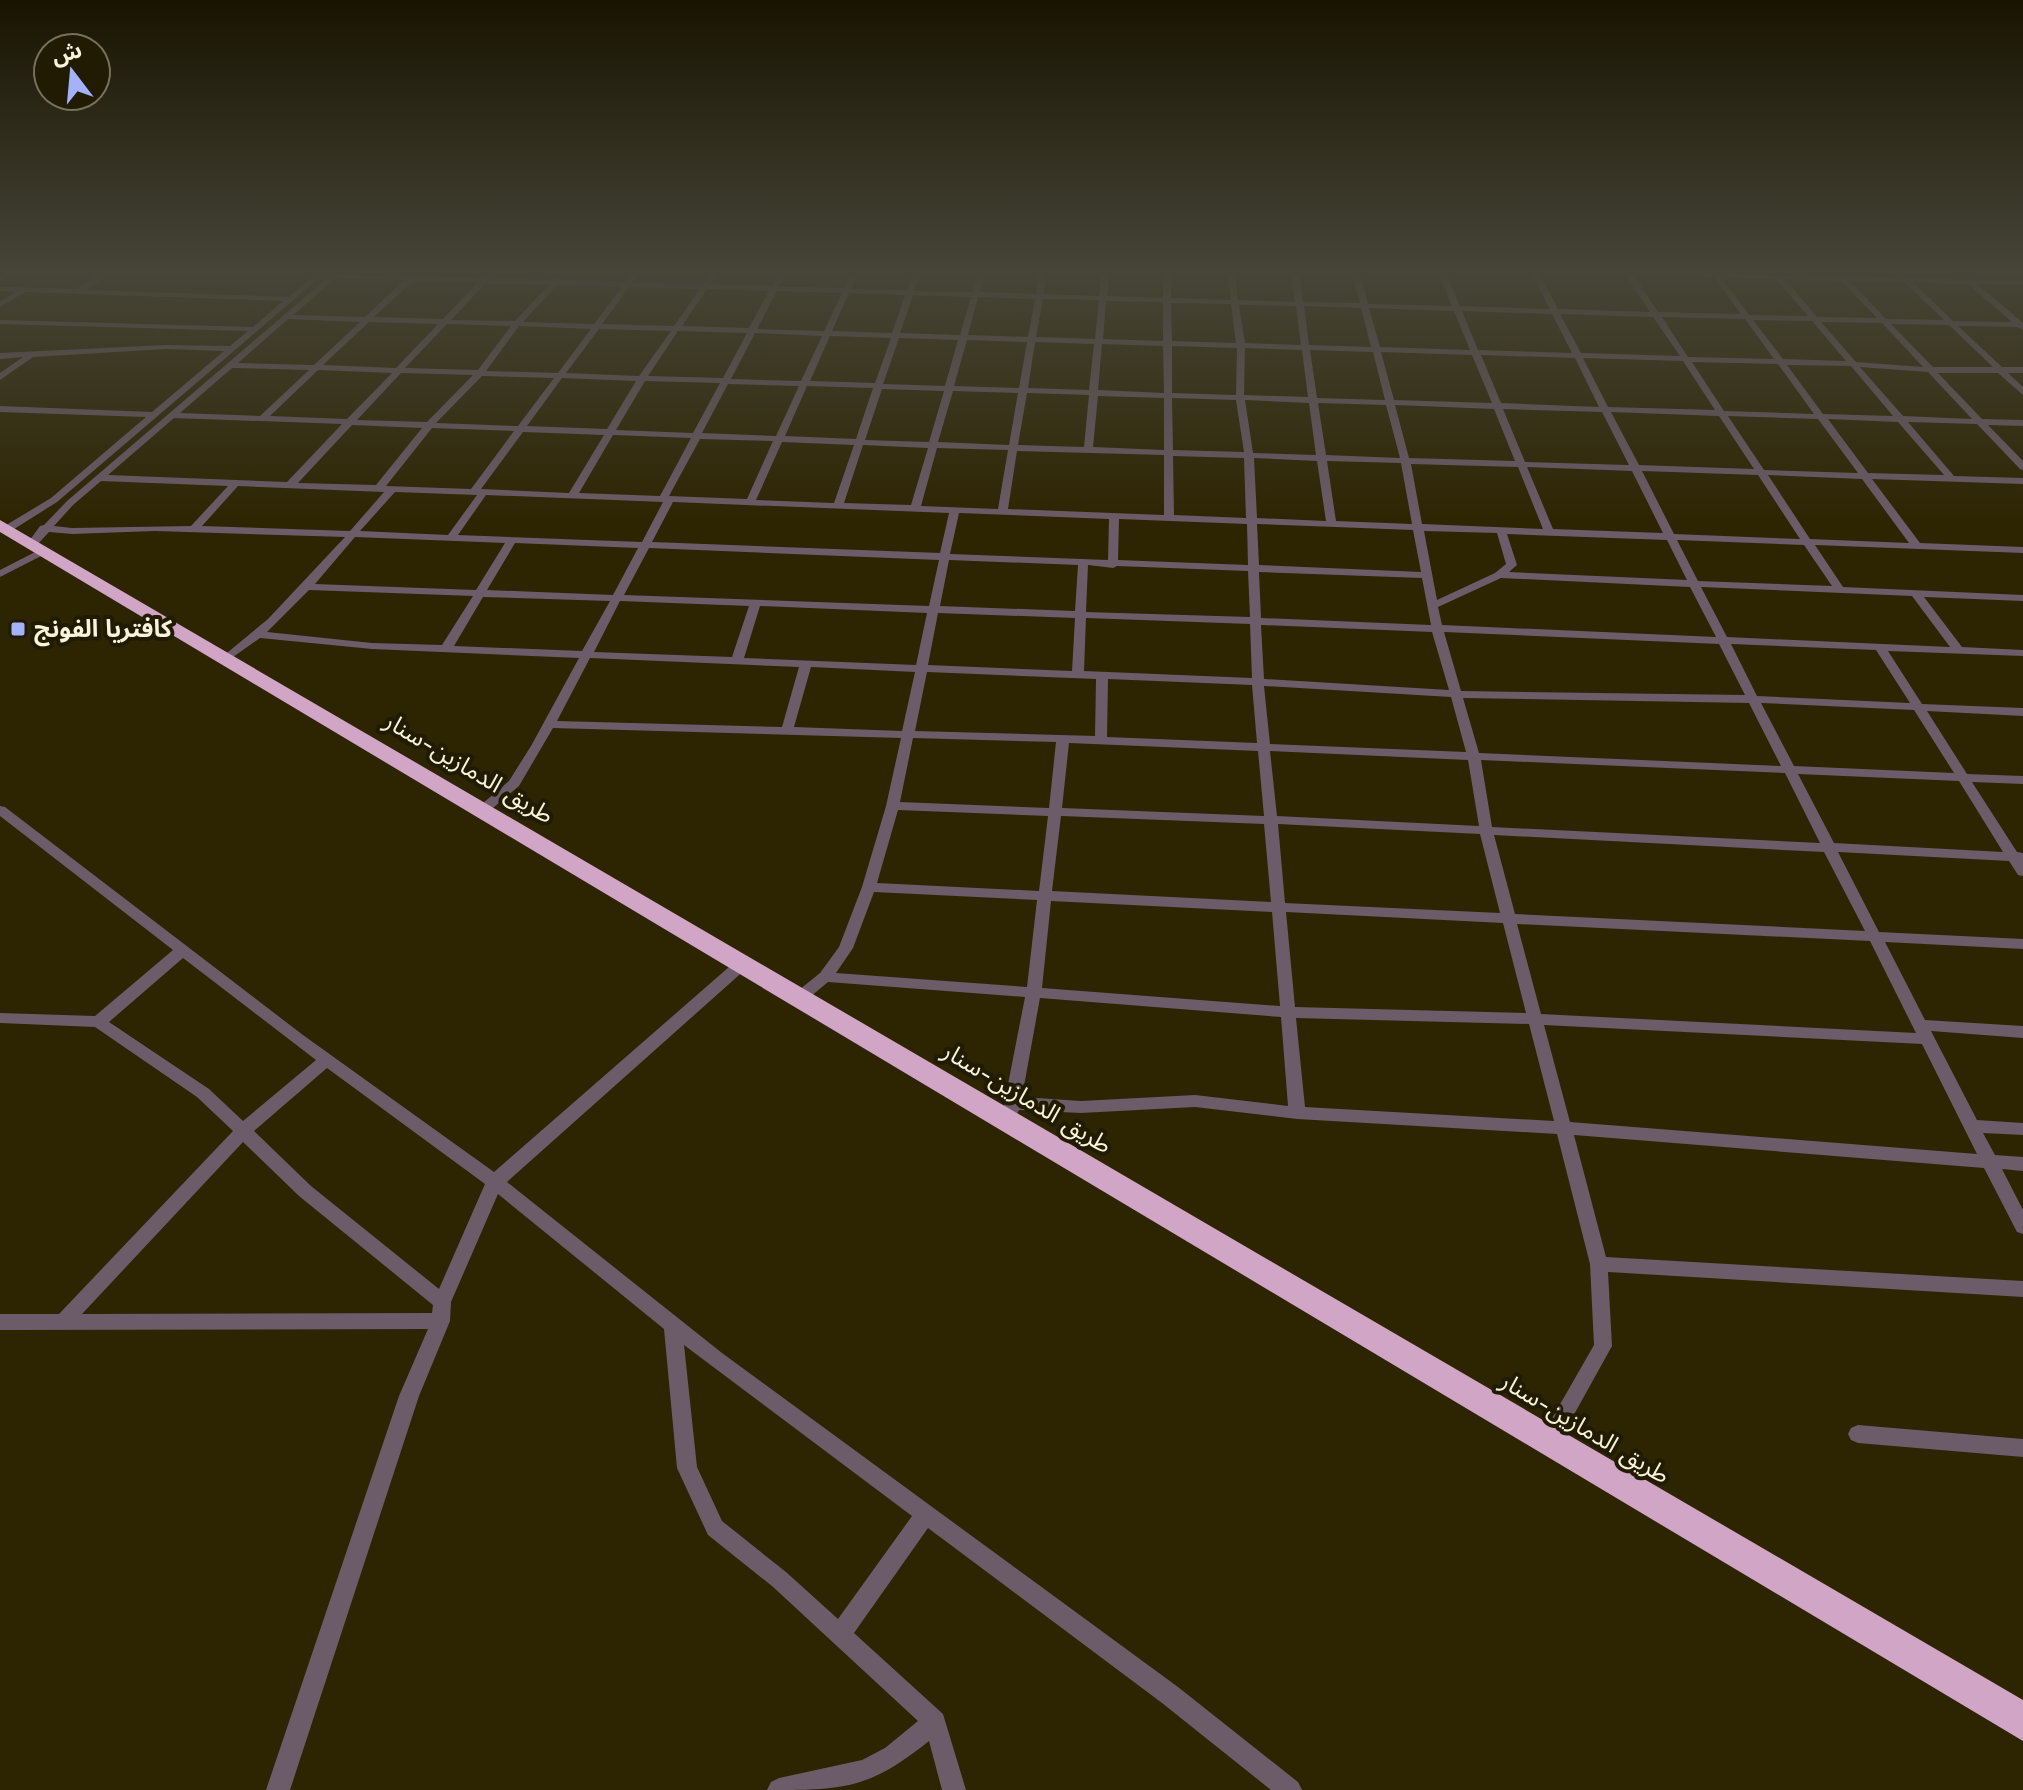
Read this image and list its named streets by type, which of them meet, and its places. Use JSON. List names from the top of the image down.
{
  "streets": {
    "highway": ["طريق الدمازين-سنار"]
  },
  "places": {
    "transit": ["كافتريا الفونج"]
  },
  "north": "top"
}
